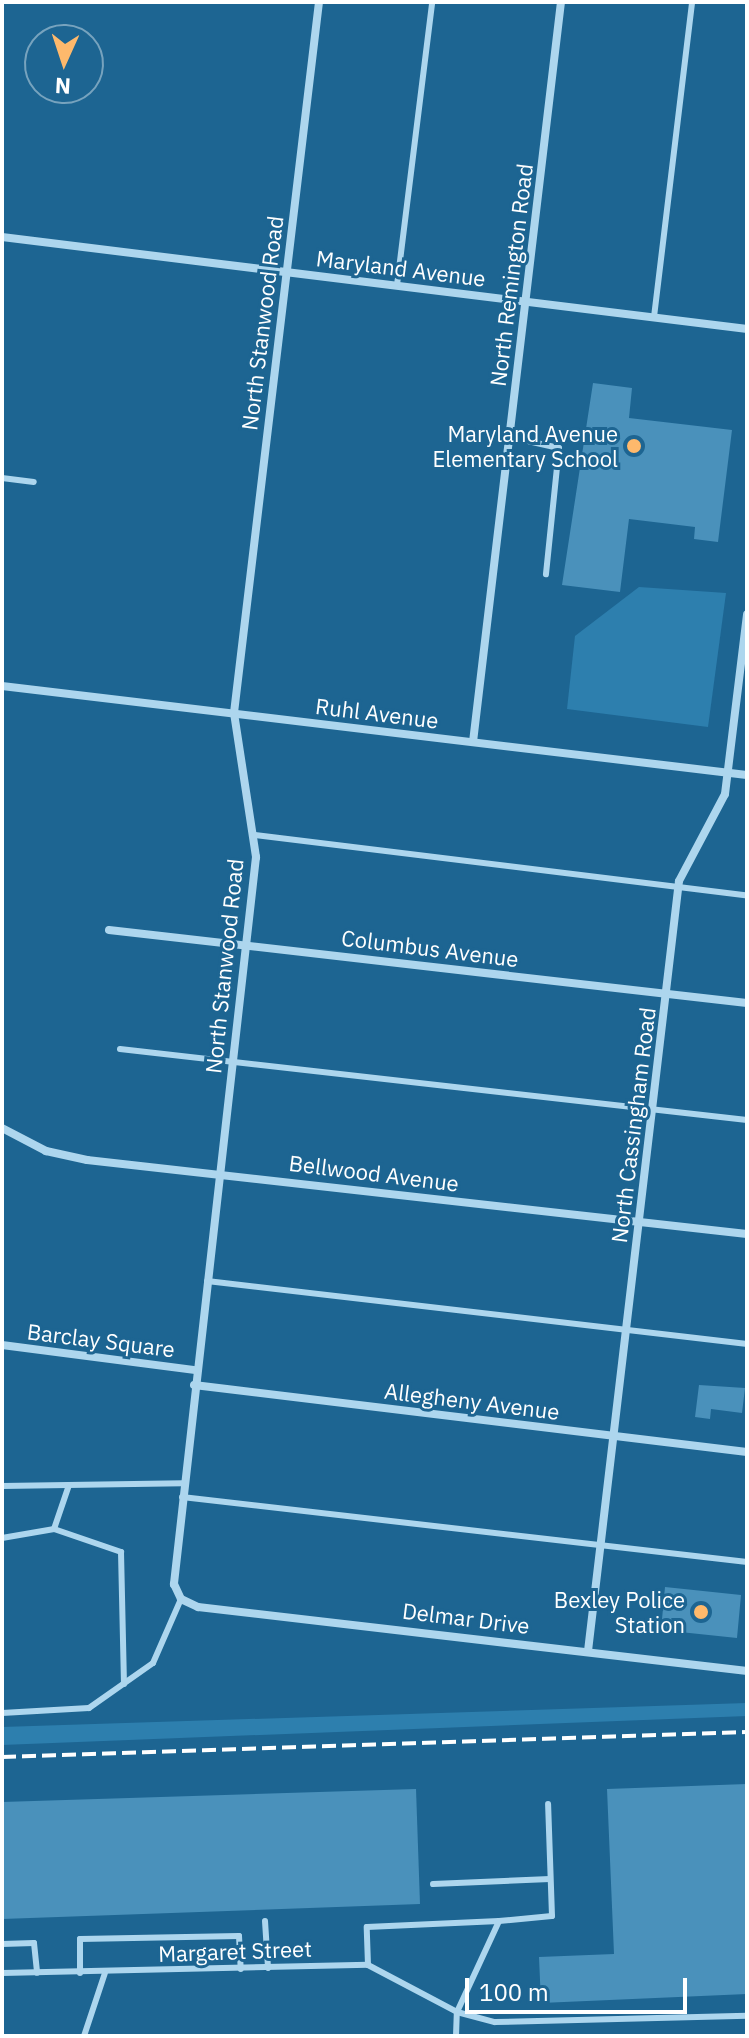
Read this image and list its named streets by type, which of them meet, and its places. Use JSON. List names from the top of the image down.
{
  "streets": {
    "street": [
      "Maryland Avenue",
      "North Remington Road",
      "North Stanwood Road",
      "Ruhl Avenue",
      "Columbus Avenue",
      "North Cassingham Road",
      "Bellwood Avenue",
      "Barclay Square",
      "Allegheny Avenue",
      "Delmar Drive"
    ],
    "lane": ["Margaret Street"]
  },
  "crossings": [
    ["Maryland Avenue", "North Remington Road"],
    ["Maryland Avenue", "North Stanwood Road"],
    ["North Remington Road", "Ruhl Avenue"],
    ["North Stanwood Road", "Ruhl Avenue"],
    ["North Stanwood Road", "Columbus Avenue"],
    ["North Stanwood Road", "Bellwood Avenue"],
    ["North Stanwood Road", "Barclay Square"],
    ["North Stanwood Road", "Allegheny Avenue"],
    ["North Stanwood Road", "Delmar Drive"],
    ["Ruhl Avenue", "North Cassingham Road"],
    ["Columbus Avenue", "North Cassingham Road"],
    ["North Cassingham Road", "Bellwood Avenue"],
    ["North Cassingham Road", "Allegheny Avenue"],
    ["North Cassingham Road", "Delmar Drive"]
  ],
  "places": ["Maryland Avenue Elementary School", "Bexley Police Station"],
  "scale_bar": "100 m",
  "north": "bottom"
}
